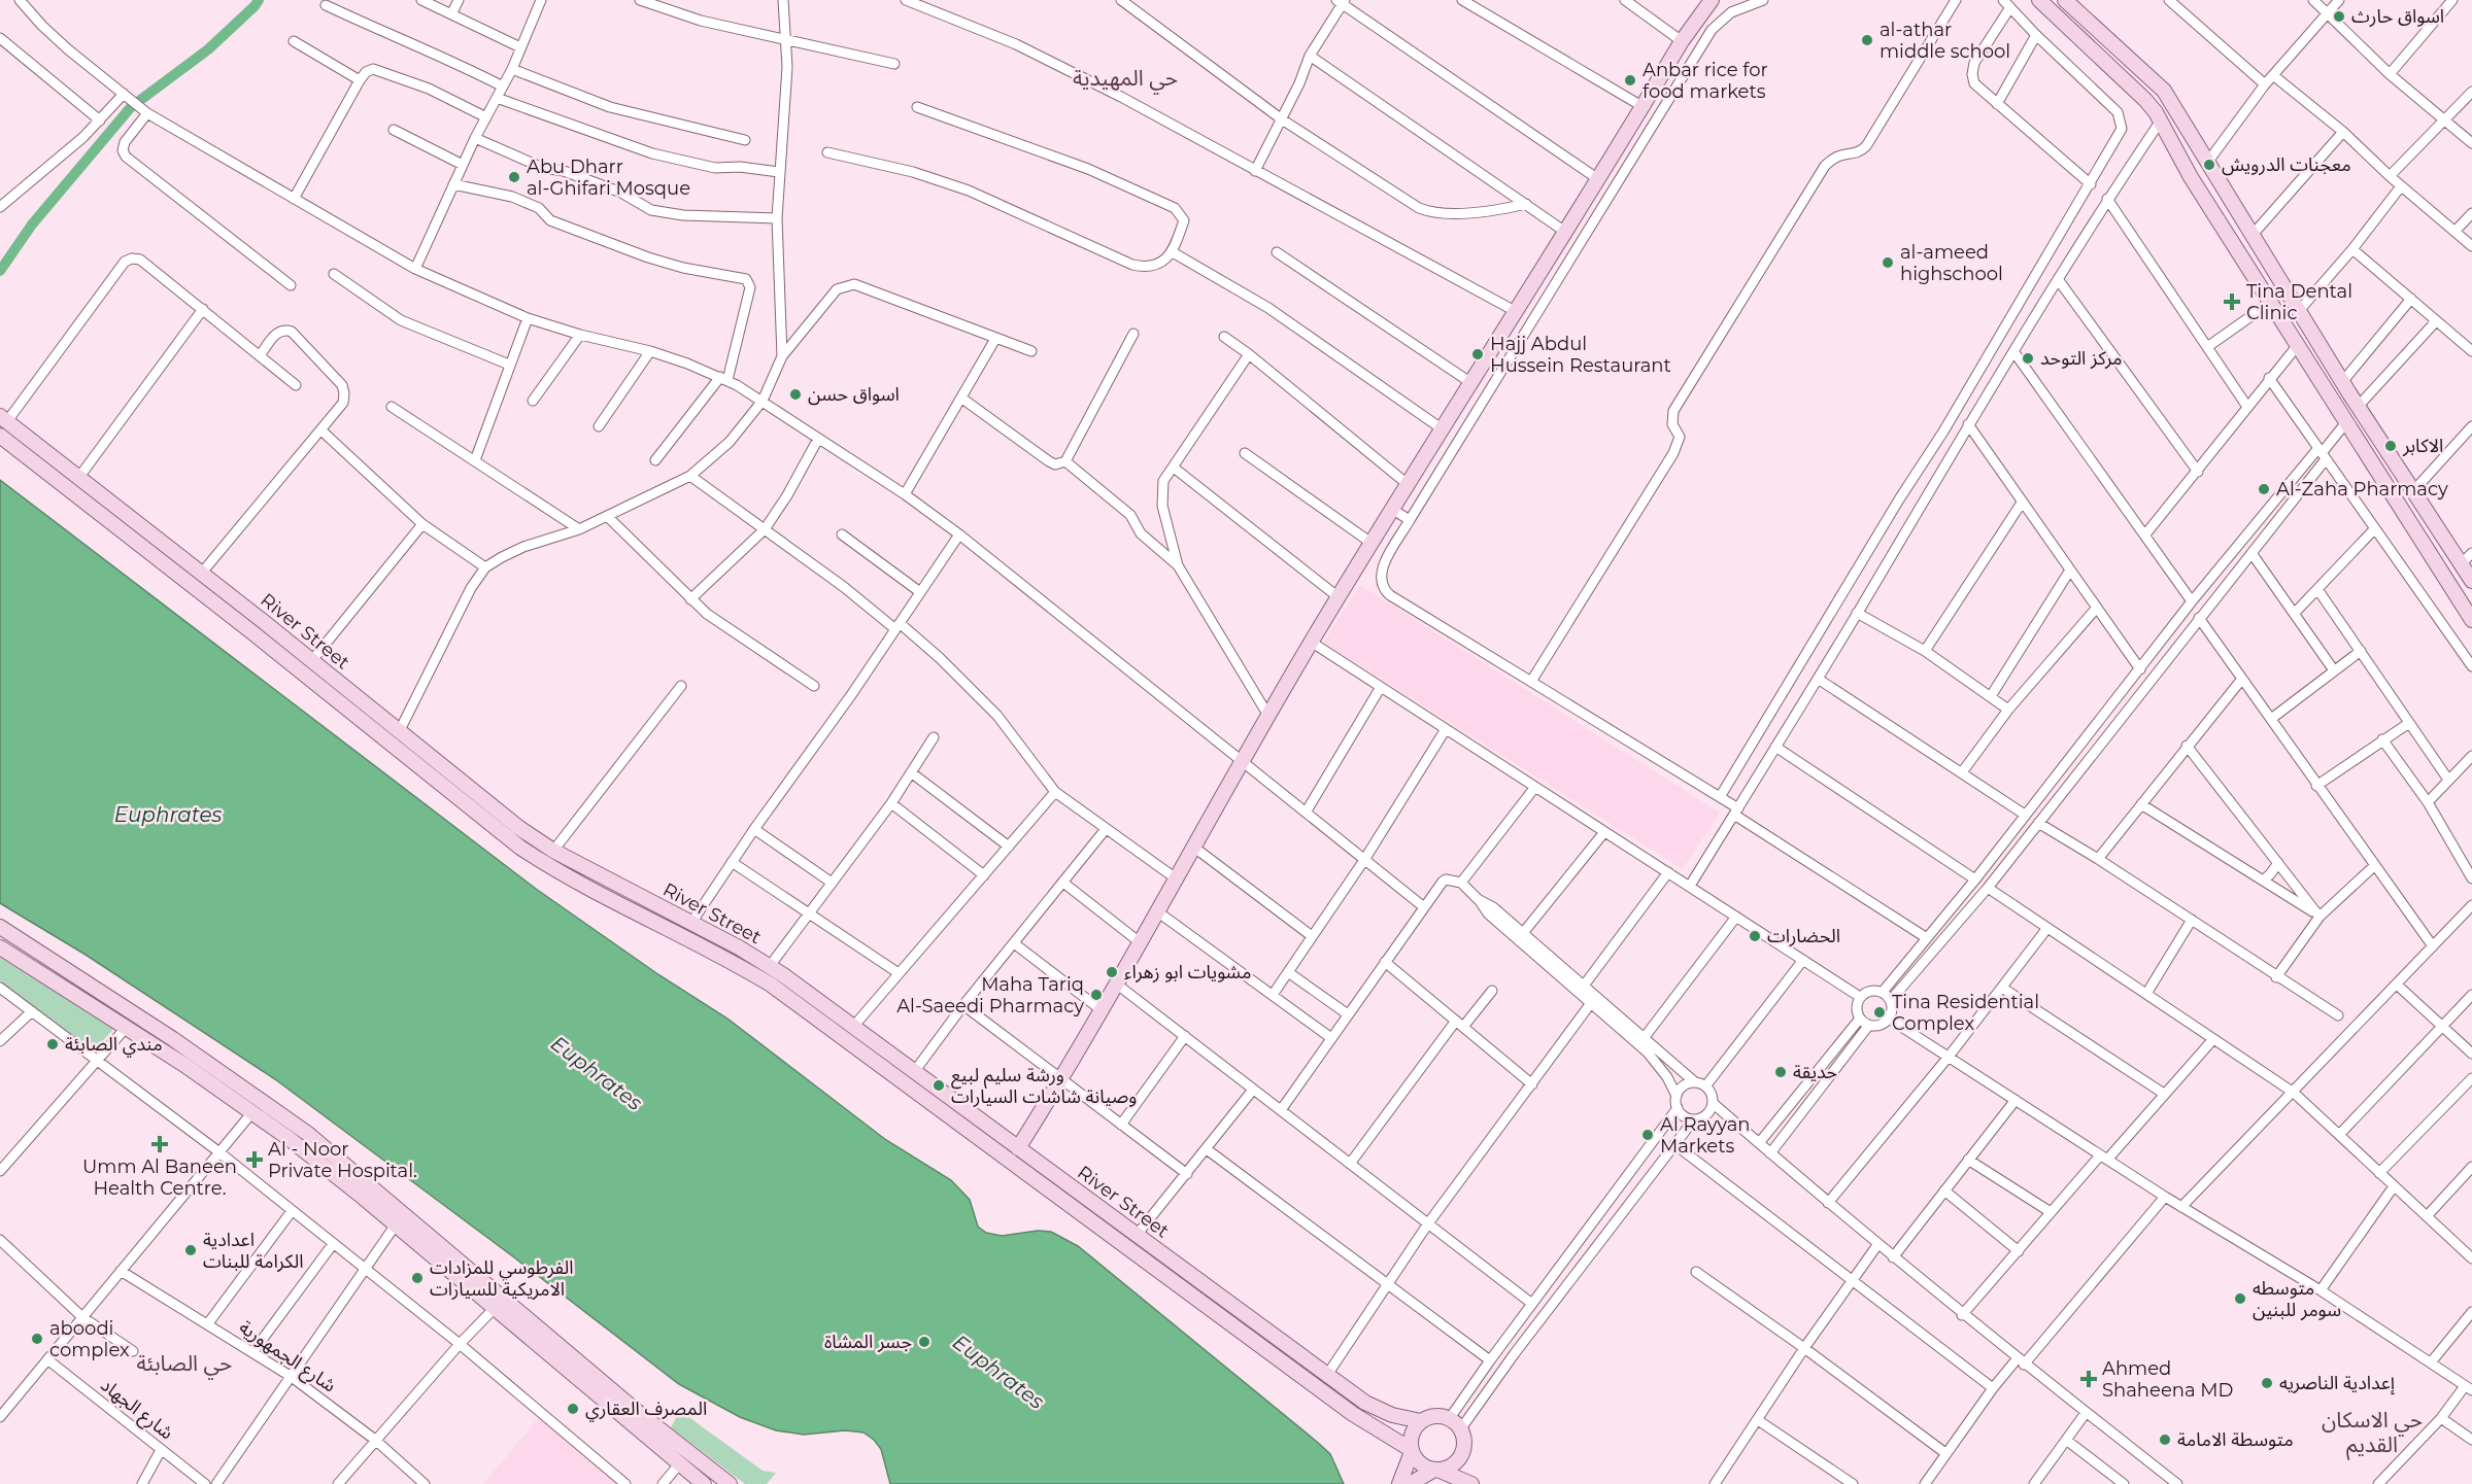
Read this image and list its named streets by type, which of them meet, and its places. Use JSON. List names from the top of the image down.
{
  "streets": {
    "main road": ["River Street"],
    "street": ["شارع الجمهورية", "شارع الجهاد"]
  },
  "districts": ["حي المهيدية", "حي الصابئة", "حي الاسكان القديم"],
  "water": ["Euphrates"],
  "places": {
    "other": [
      "اسواق حارث",
      "al-athar middle school",
      "Anbar rice for food markets",
      "معجنات الدرويش",
      "Abu Dharr al-Ghifari Mosque",
      "al-ameed highschool",
      "Hajj Abdul Hussein Restaurant",
      "مركز التوحد",
      "اسواق حسن",
      "الاكابر",
      "Al-Zaha Pharmacy",
      "الحضارات",
      "مشويات ابو زهراء",
      "Maha Tariq Al-Saeedi Pharmacy",
      "Tina Residential Complex",
      "مندي الصابئة",
      "حديقة",
      "ورشة سليم لبيع وصيانة شاشات السيارات",
      "Al Rayyan Markets",
      "اعدادية الكرامة للبنات",
      "الفرطوسي للمزادات الامريكية للسيارات",
      "متوسطه سومر للبنين",
      "aboodi complex",
      "جسر المشاة",
      "إعدادية الناصريه",
      "المصرف العقاري",
      "متوسطة الامامة"
    ],
    "health": [
      "Tina Dental Clinic",
      "Umm Al Baneen Health Centre.",
      "Al - Noor Private Hospital.",
      "Ahmed Shaheena MD"
    ]
  }
}
